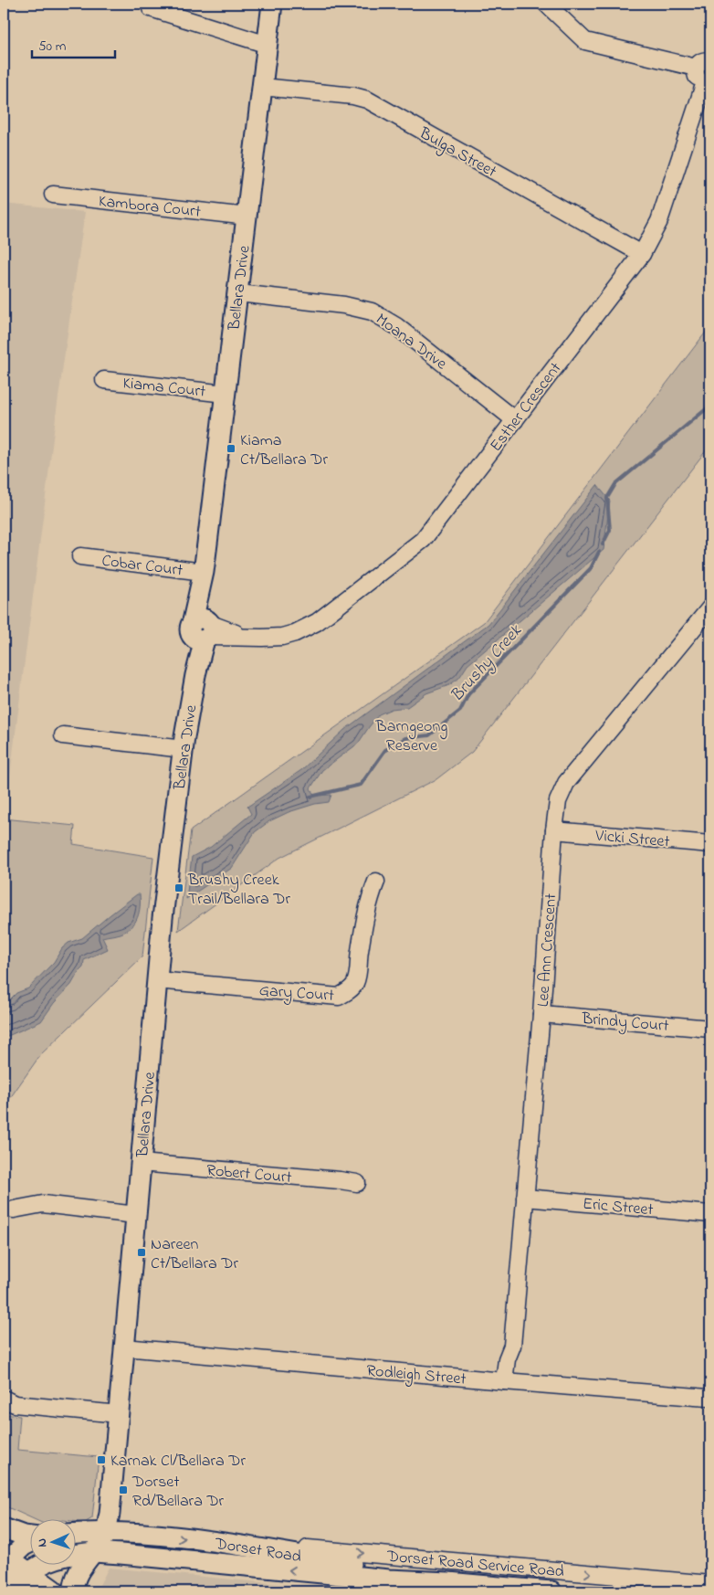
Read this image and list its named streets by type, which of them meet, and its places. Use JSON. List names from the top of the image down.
{
  "streets": {
    "main road": ["Bellara Drive", "Dorset Road"],
    "street": [
      "Bulga Street",
      "Kambora Court",
      "Moana Drive",
      "Kiama Court",
      "Esther Crescent",
      "Cobar Court",
      "Vicki Street",
      "Lee Ann Crescent",
      "Gary Court",
      "Brindy Court",
      "Robert Court",
      "Eric Street",
      "Rodleigh Street",
      "Dorset Road Service Road"
    ]
  },
  "crossings": [
    ["Bulga Street", "Bellara Drive"],
    ["Bulga Street", "Esther Crescent"],
    ["Kambora Court", "Bellara Drive"],
    ["Bellara Drive", "Moana Drive"],
    ["Bellara Drive", "Kiama Court"],
    ["Bellara Drive", "Esther Crescent"],
    ["Bellara Drive", "Cobar Court"],
    ["Bellara Drive", "Gary Court"],
    ["Bellara Drive", "Robert Court"],
    ["Bellara Drive", "Rodleigh Street"],
    ["Bellara Drive", "Dorset Road"],
    ["Moana Drive", "Esther Crescent"],
    ["Vicki Street", "Lee Ann Crescent"],
    ["Lee Ann Crescent", "Brindy Court"],
    ["Lee Ann Crescent", "Eric Street"],
    ["Lee Ann Crescent", "Rodleigh Street"],
    ["Dorset Road", "Dorset Road Service Road"]
  ],
  "one_way": ["Dorset Road Service Road"],
  "water": ["Brushy Creek"],
  "parks": ["Barngeong Reserve"],
  "places": {
    "transit": [
      "Kiama Ct/Bellara Dr",
      "Brushy Creek Trail/Bellara Dr",
      "Nareen Ct/Bellara Dr",
      "Karnak Cl/Bellara Dr",
      "Dorset Rd/Bellara Dr"
    ]
  },
  "scale_bar": "50 m",
  "north": "left"
}
